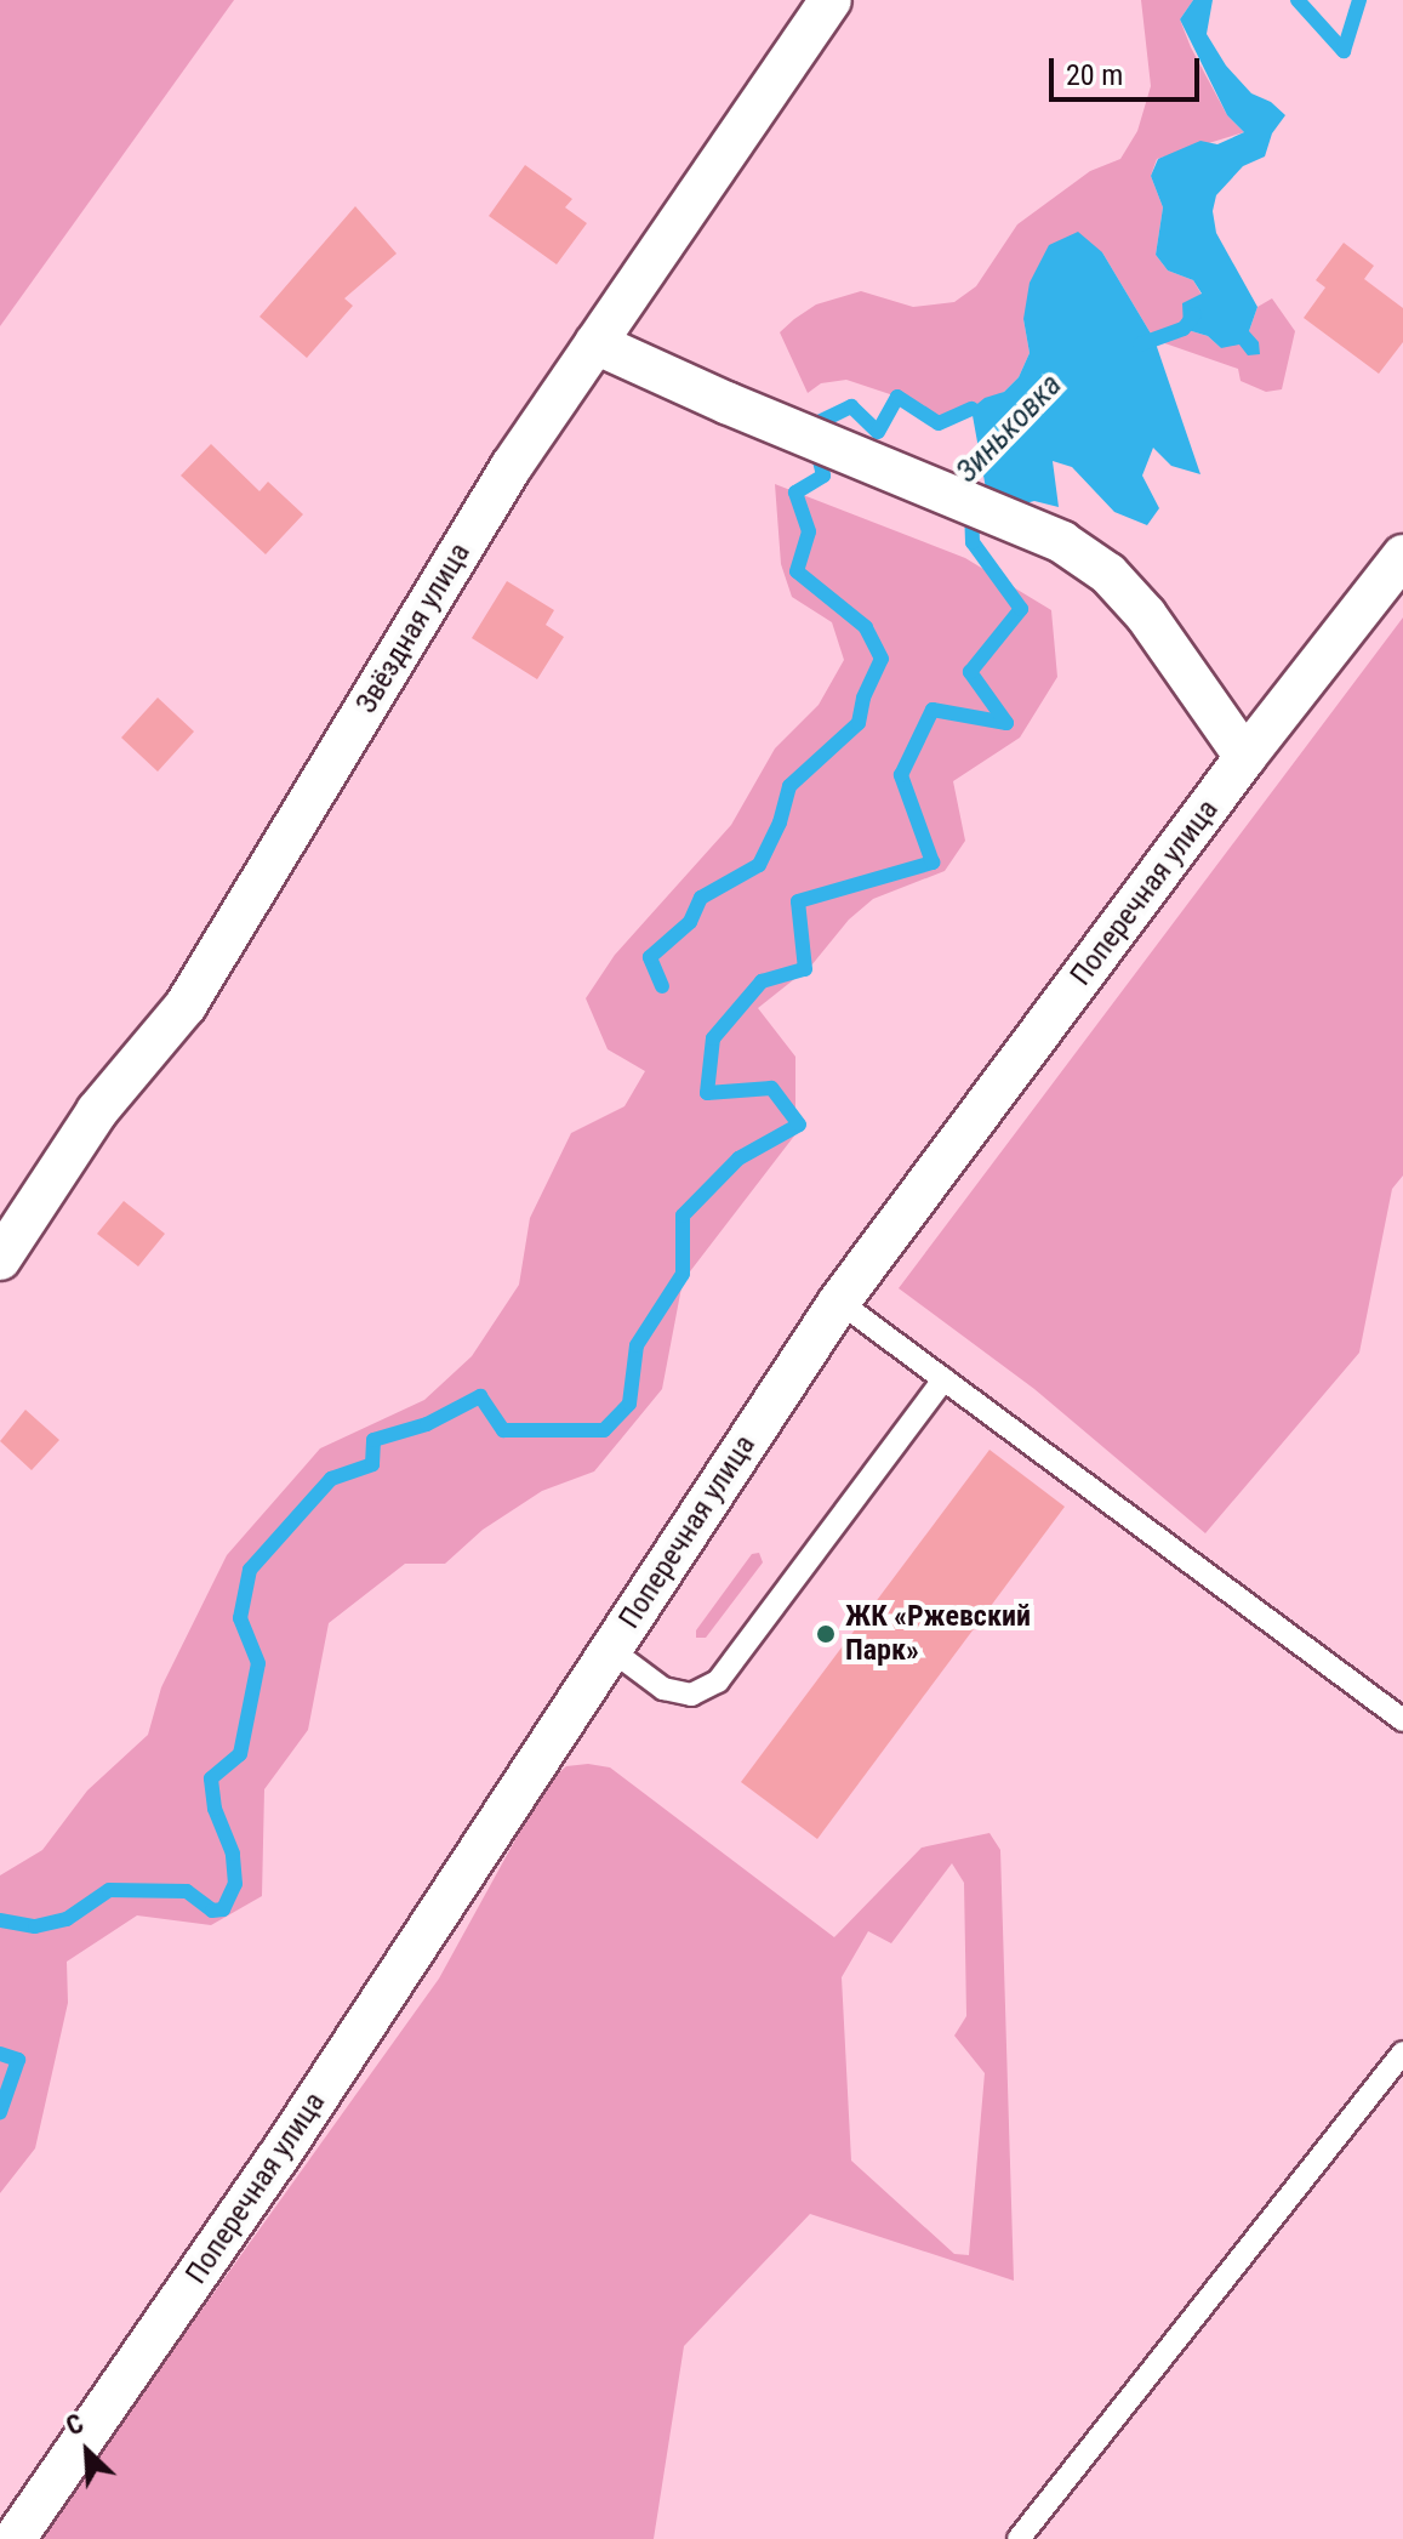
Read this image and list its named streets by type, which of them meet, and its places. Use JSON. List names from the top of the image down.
{
  "streets": {
    "street": ["Звёздная улица", "Поперечная улица"]
  },
  "water": ["Зиньковка"],
  "places": ["ЖК «Ржевский Парк»"],
  "scale_bar": "20 m",
  "north": "top left"
}
